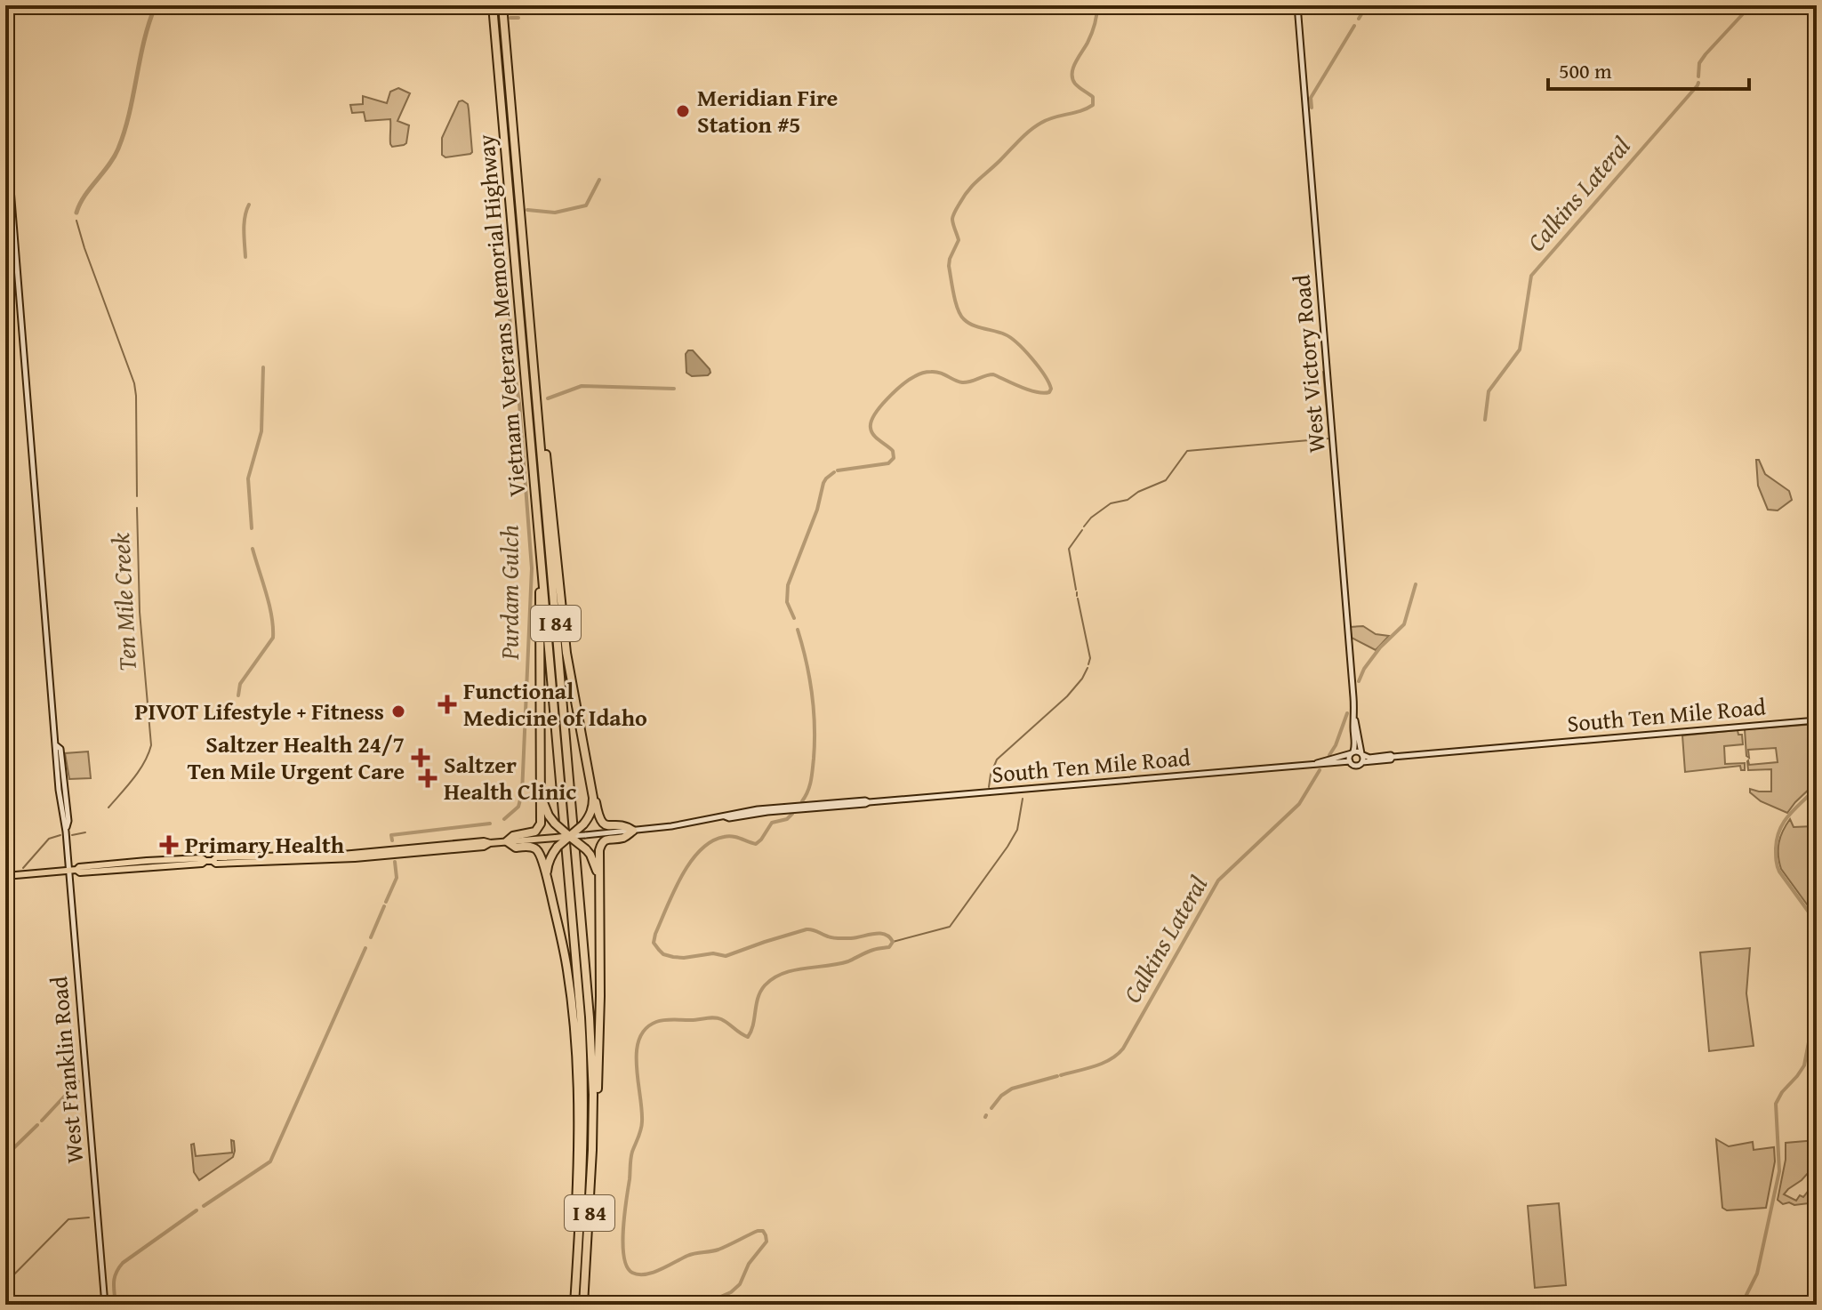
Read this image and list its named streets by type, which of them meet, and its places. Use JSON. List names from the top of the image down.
{
  "streets": {
    "highway": ["Vietnam Veterans Memorial Highway", "I 84"],
    "main road": ["West Victory Road", "South Ten Mile Road", "West Franklin Road"]
  },
  "crossings": [
    ["West Victory Road", "South Ten Mile Road"],
    ["South Ten Mile Road", "West Franklin Road"]
  ],
  "water": ["Calkins Lateral", "Purdam Gulch", "Ten Mile Creek"],
  "places": {
    "other": ["Meridian Fire Station #5", "PIVOT Lifestyle + Fitness"],
    "health": [
      "Functional Medicine of Idaho",
      "Saltzer Health 24/7 Ten Mile Urgent Care",
      "Saltzer Health Clinic",
      "Primary Health"
    ]
  },
  "scale_bar": "500 m"
}
